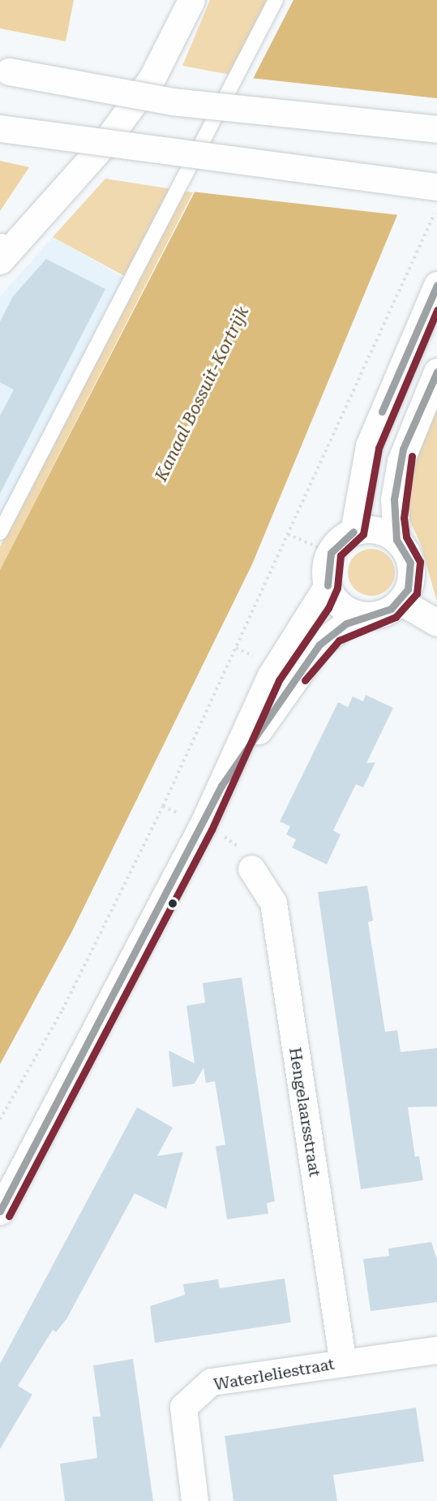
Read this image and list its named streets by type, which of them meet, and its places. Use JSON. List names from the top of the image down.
{
  "streets": {
    "main road": ["Hengelaarsstraat", "Waterleliestraat"]
  },
  "crossings": [
    ["Hengelaarsstraat", "Waterleliestraat"]
  ],
  "water": ["Kanaal Bossuit-Kortrijk"]
}
